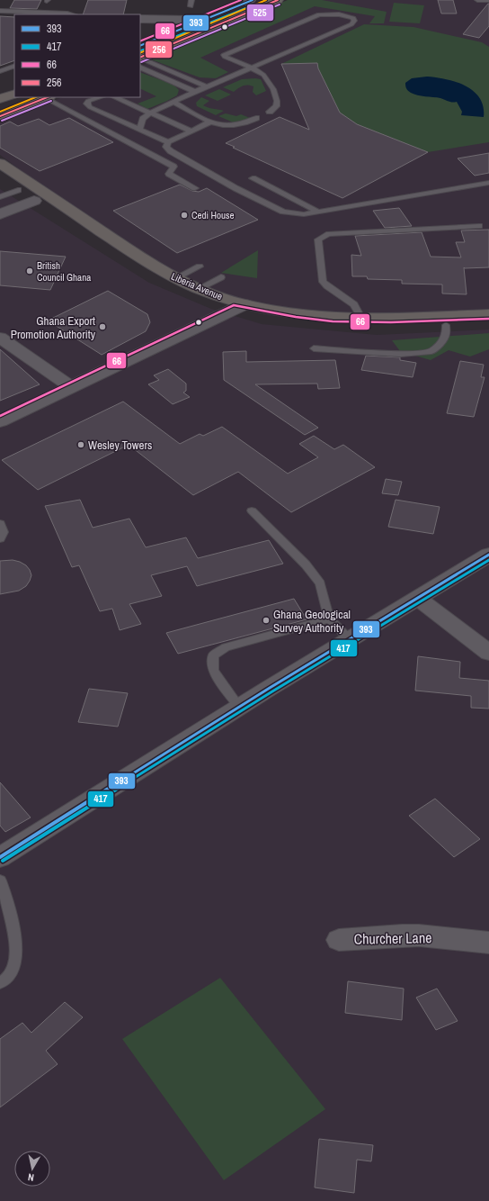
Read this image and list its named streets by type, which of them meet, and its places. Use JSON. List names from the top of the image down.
{
  "streets": {
    "main road": ["Liberia Avenue"],
    "street": ["Churcher Lane"]
  },
  "places": [
    "Cedi House",
    "British Council Ghana",
    "Ghana Export Promotion Authority",
    "Wesley Towers",
    "Ghana Geological Survey Authority"
  ],
  "lines": [
    "transit line 393",
    "transit line 66",
    "transit line 256",
    "transit line 417",
    "transit line 525"
  ],
  "legend": [
    "393",
    "417",
    "66",
    "256"
  ],
  "north": "bottom"
}
